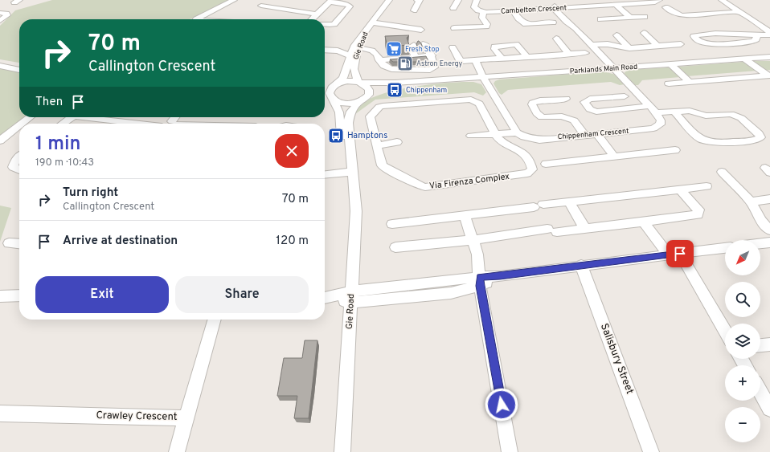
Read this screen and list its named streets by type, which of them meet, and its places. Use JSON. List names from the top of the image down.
{
  "streets": {
    "street": [
      "Cambelton Crescent",
      "Gie Road",
      "Parklands Main Road",
      "Chippenham Crescent",
      "Via Firenza Complex",
      "Salisbury Street",
      "Crawley Crescent"
    ]
  },
  "crossings": [
    ["Gie Road", "Parklands Main Road"]
  ],
  "places": {
    "supermarket": ["Fresh Stop"],
    "fuel station": ["Astron Energy"],
    "bus stop": ["Chippenham", "Hamptons"]
  },
  "north": "bottom left",
  "page": {
    "turn": ["70 m", "Callington Crescent"],
    "then": "Then",
    "heading": ["1 min", "190 m · 10:43"],
    "list": [
      {
        "name": "Turn right",
        "note": "Callington Crescent",
        "value": "70 m"
      },
      {
        "name": "Arrive at destination",
        "value": "120 m"
      }
    ],
    "map_buttons": ["+", "−"],
    "buttons": ["Exit", "Share"]
  }
}
